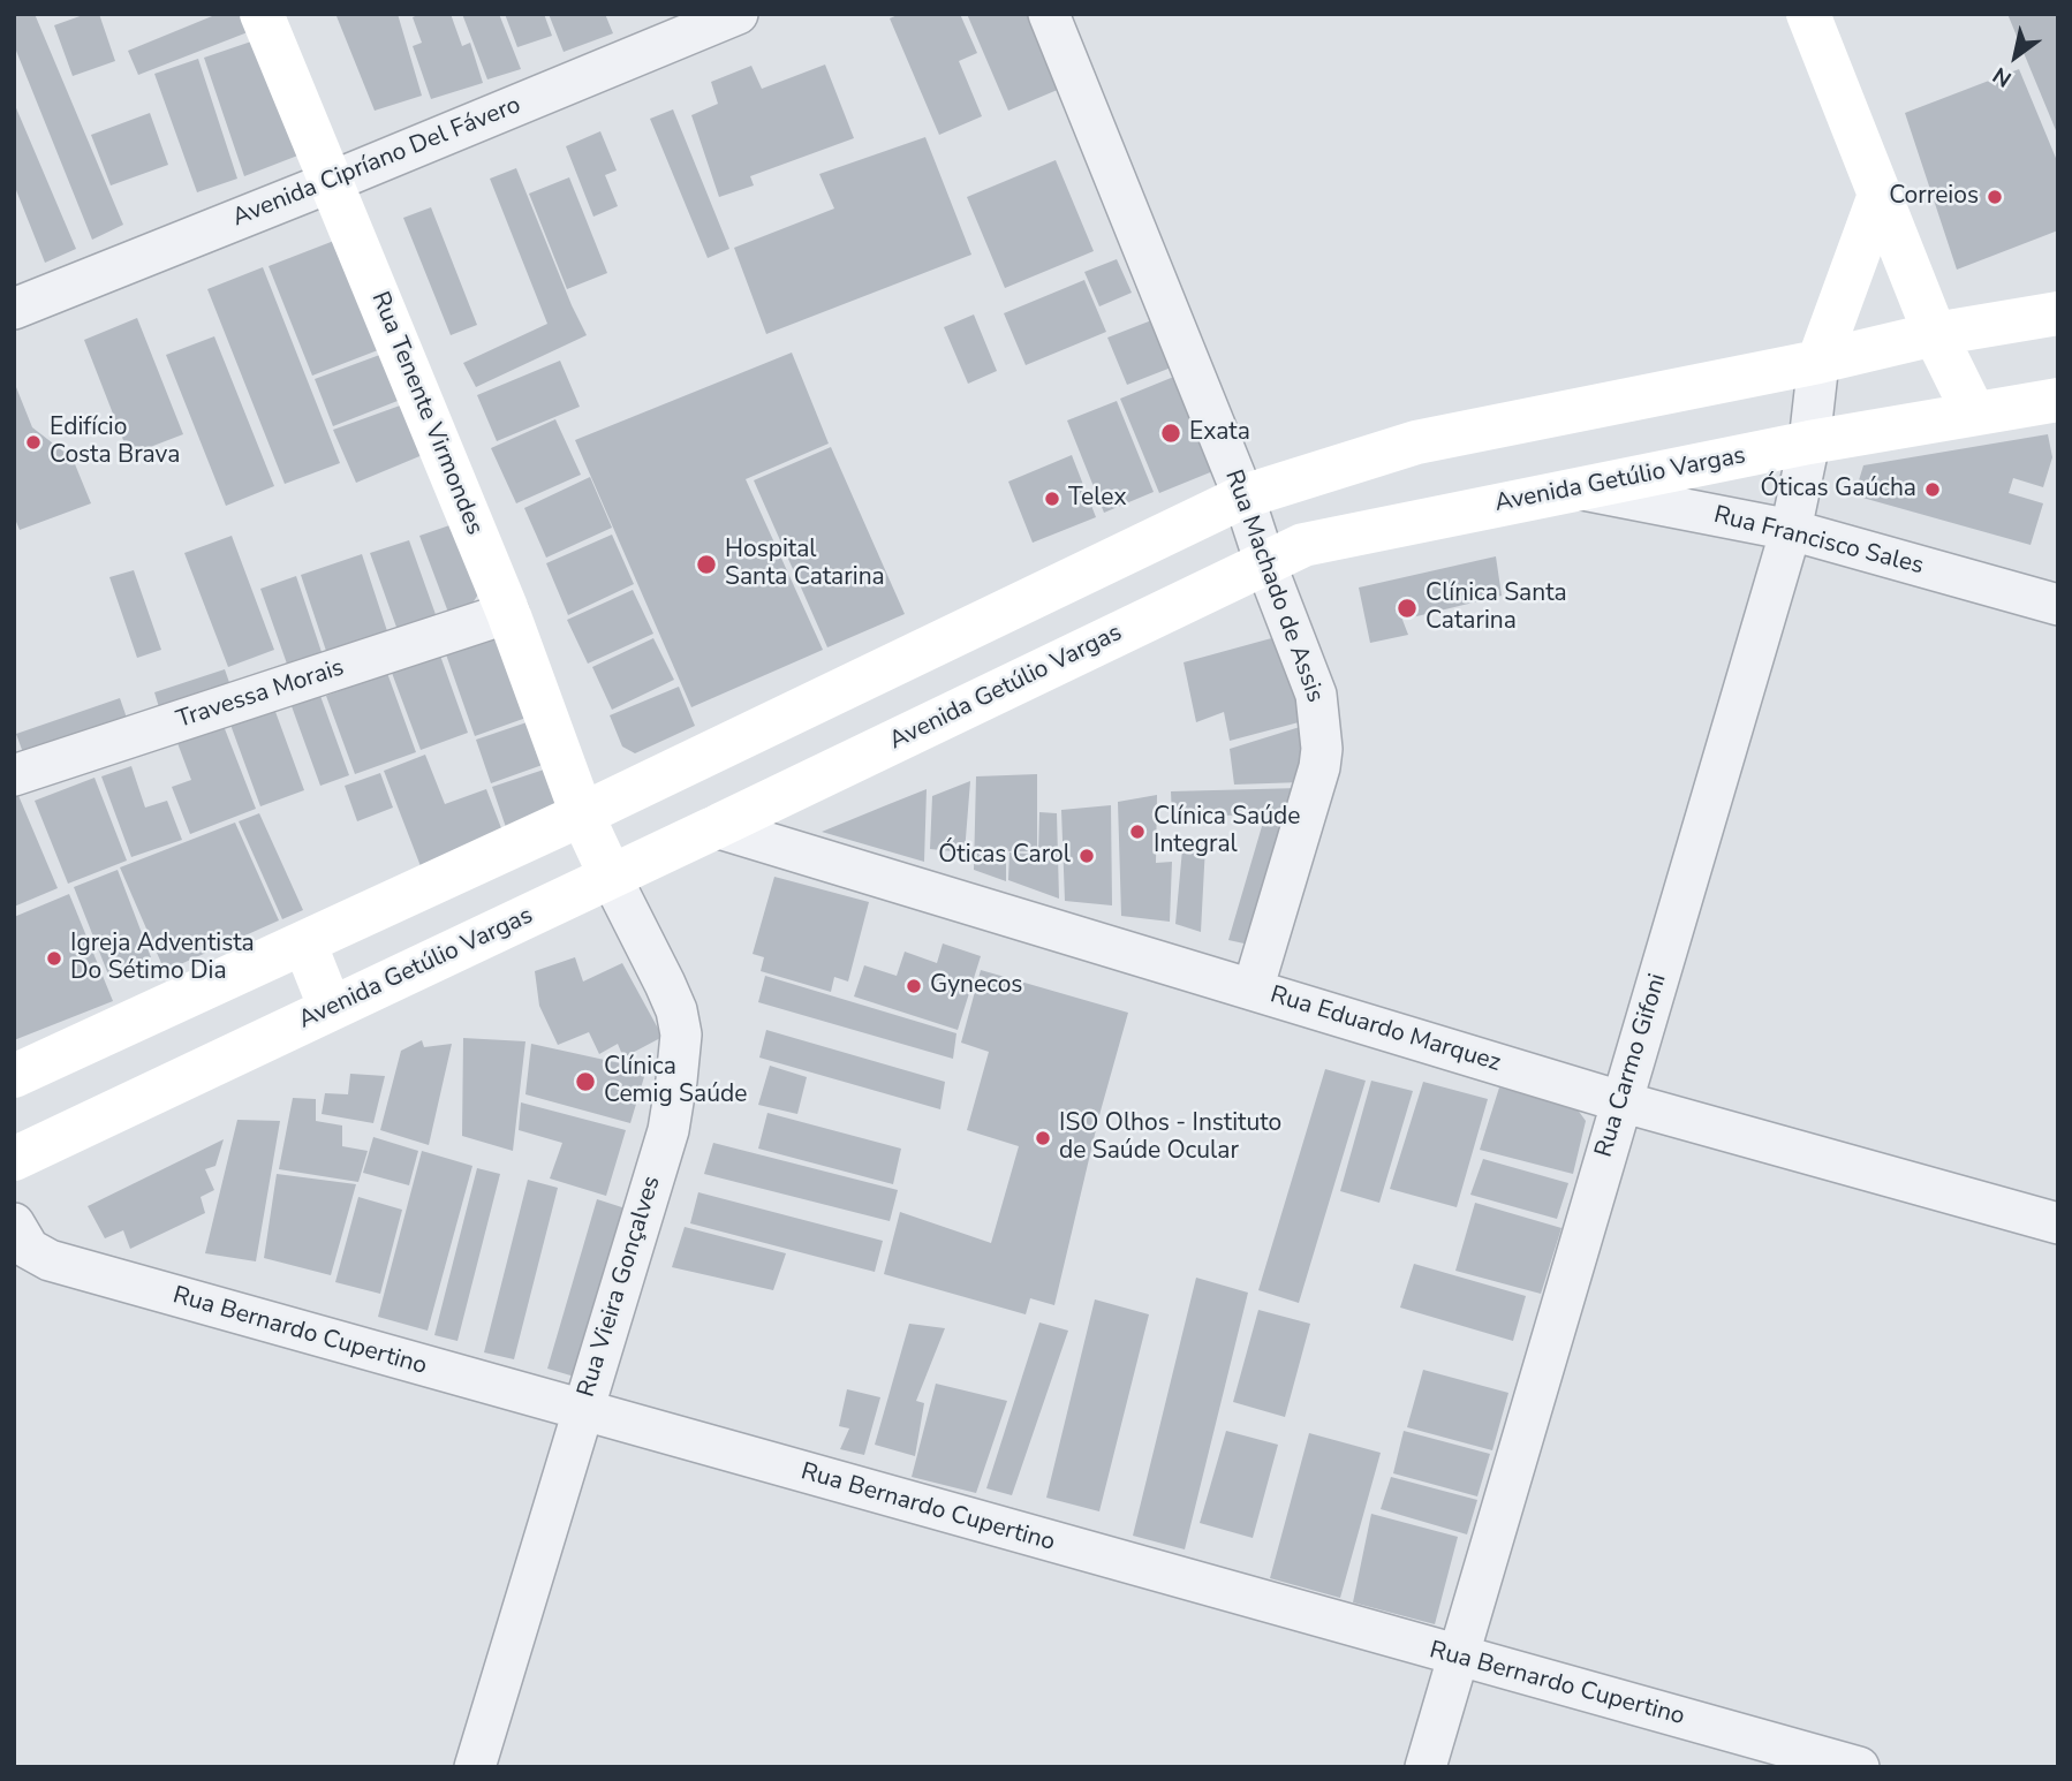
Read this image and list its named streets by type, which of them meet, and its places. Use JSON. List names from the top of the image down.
{
  "streets": {
    "street": [
      "Avenida Cipríano Del Fávero",
      "Rua Tenente Virmondes",
      "Avenida Getúlio Vargas",
      "Rua Francisco Sales",
      "Rua Machado de Assis",
      "Travessa Morais",
      "Rua Eduardo Marquez",
      "Rua Carmo Gifoni",
      "Rua Vieira Gonçalves",
      "Rua Bernardo Cupertino"
    ]
  },
  "crossings": [
    ["Avenida Cipríano Del Fávero", "Rua Tenente Virmondes"],
    ["Rua Tenente Virmondes", "Travessa Morais"],
    ["Rua Tenente Virmondes", "Rua Vieira Gonçalves"],
    ["Avenida Getúlio Vargas", "Rua Francisco Sales"],
    ["Avenida Getúlio Vargas", "Rua Machado de Assis"],
    ["Avenida Getúlio Vargas", "Rua Eduardo Marquez"],
    ["Avenida Getúlio Vargas", "Rua Carmo Gifoni"],
    ["Avenida Getúlio Vargas", "Rua Vieira Gonçalves"],
    ["Rua Francisco Sales", "Rua Carmo Gifoni"],
    ["Rua Machado de Assis", "Rua Eduardo Marquez"],
    ["Rua Eduardo Marquez", "Rua Carmo Gifoni"],
    ["Rua Carmo Gifoni", "Rua Bernardo Cupertino"],
    ["Rua Vieira Gonçalves", "Rua Bernardo Cupertino"]
  ],
  "places": [
    "Correios",
    "Exata",
    "Edifício Costa Brava",
    "Óticas Gaúcha",
    "Telex",
    "Hospital Santa Catarina",
    "Clínica Santa Catarina",
    "Clínica Saúde Integral",
    "Óticas Carol",
    "Igreja Adventista Do Sétimo Dia",
    "Gynecos",
    "Clínica Cemig Saúde",
    "ISO Olhos - Instituto de Saúde Ocular"
  ],
  "north": "bottom left"
}
